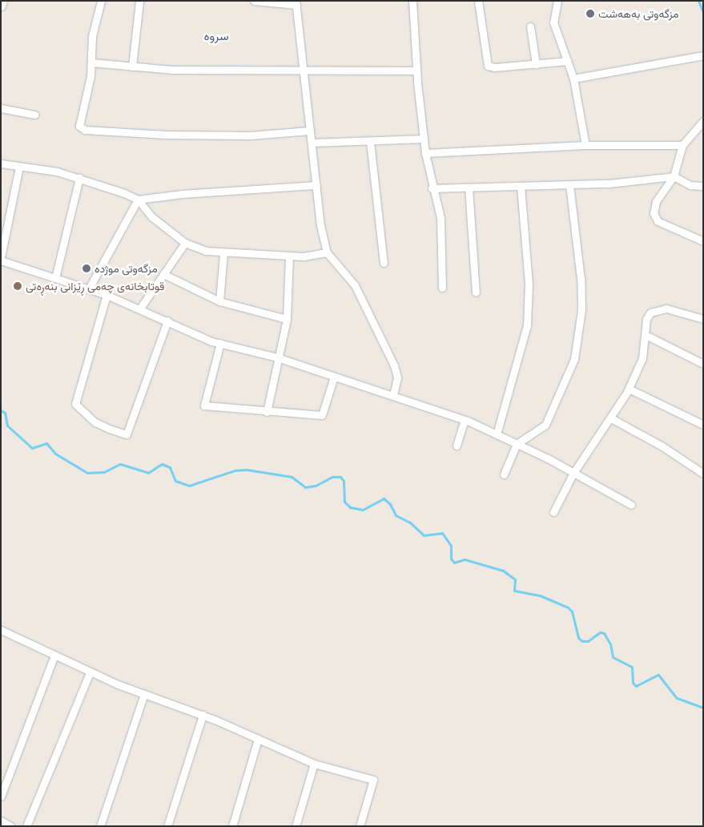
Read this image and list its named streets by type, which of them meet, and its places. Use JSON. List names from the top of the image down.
{
  "districts": ["سروە"],
  "places": ["مزگەوتی بەهەشت", "مزگەوتی موژدە", "قوتابخانەی چەمی ڕێزانی بنەڕەتی"]
}
